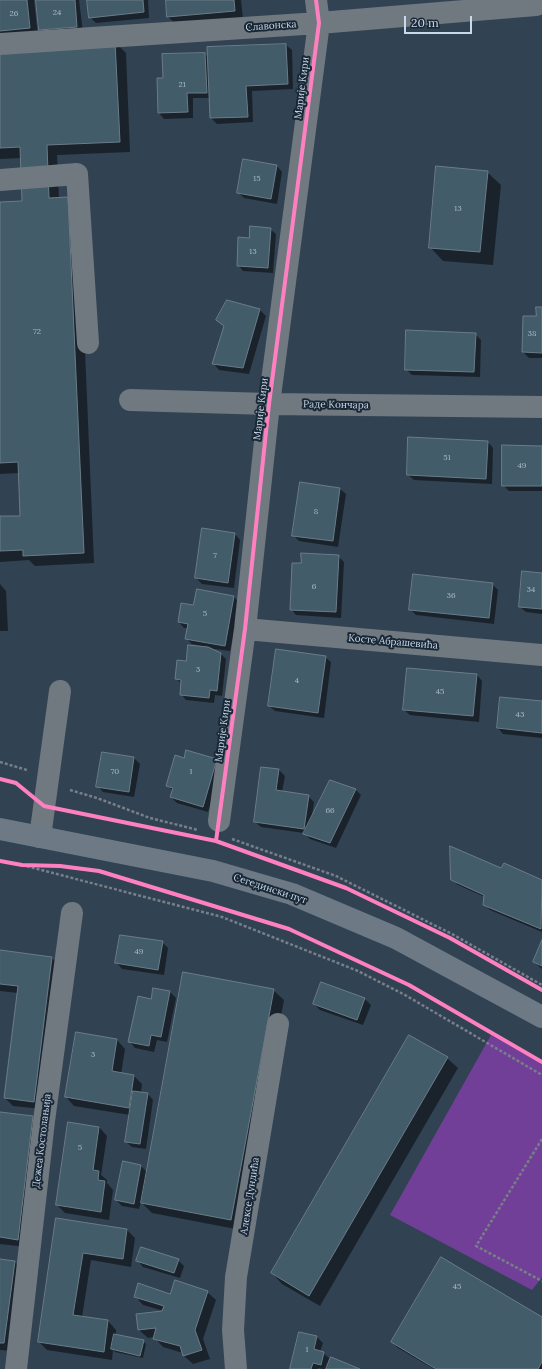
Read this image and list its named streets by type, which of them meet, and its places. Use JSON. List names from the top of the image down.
{
  "streets": {
    "main road": ["Сегедински пут"],
    "street": [
      "Славонска",
      "Марије Кири",
      "Раде Кончара",
      "Косте Абрашевића",
      "Дежеа Костолањија",
      "Алексе Дундића"
    ]
  },
  "crossings": [
    ["Славонска", "Марије Кири"],
    ["Марије Кири", "Раде Кончара"],
    ["Марије Кири", "Косте Абрашевића"]
  ],
  "house_numbers": [
    "24",
    "26",
    "21",
    "15",
    "13",
    "13",
    "72",
    "38",
    "51",
    "49",
    "8",
    "7",
    "6",
    "34",
    "36",
    "5",
    "3",
    "4",
    "45",
    "43",
    "70",
    "1",
    "66",
    "49",
    "3",
    "5",
    "45",
    "1"
  ],
  "scale_bar": "20 m"
}
